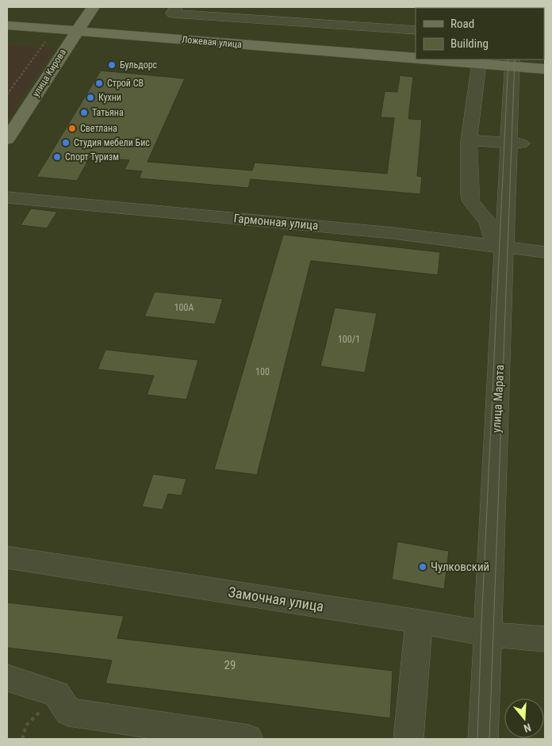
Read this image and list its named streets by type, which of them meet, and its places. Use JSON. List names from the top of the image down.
{
  "streets": {
    "main road": ["Ложевая улица", "улица Кирова"],
    "street": ["Гармонная улица", "улица Марата", "Замочная улица"]
  },
  "crossings": [
    ["Ложевая улица", "улица Кирова"],
    ["Ложевая улица", "улица Марата"],
    ["Гармонная улица", "улица Марата"],
    ["улица Марата", "Замочная улица"]
  ],
  "places": [
    "Бульдорс",
    "Строй СВ",
    "Кухни",
    "Татьяна",
    "Светлана",
    "Студия мебели Бис",
    "Спорт Туризм",
    "Чулковский"
  ],
  "house_numbers": [
    "100А",
    "100/1",
    "100",
    "29"
  ],
  "legend": ["Road", "Building"],
  "north": "bottom"
}
